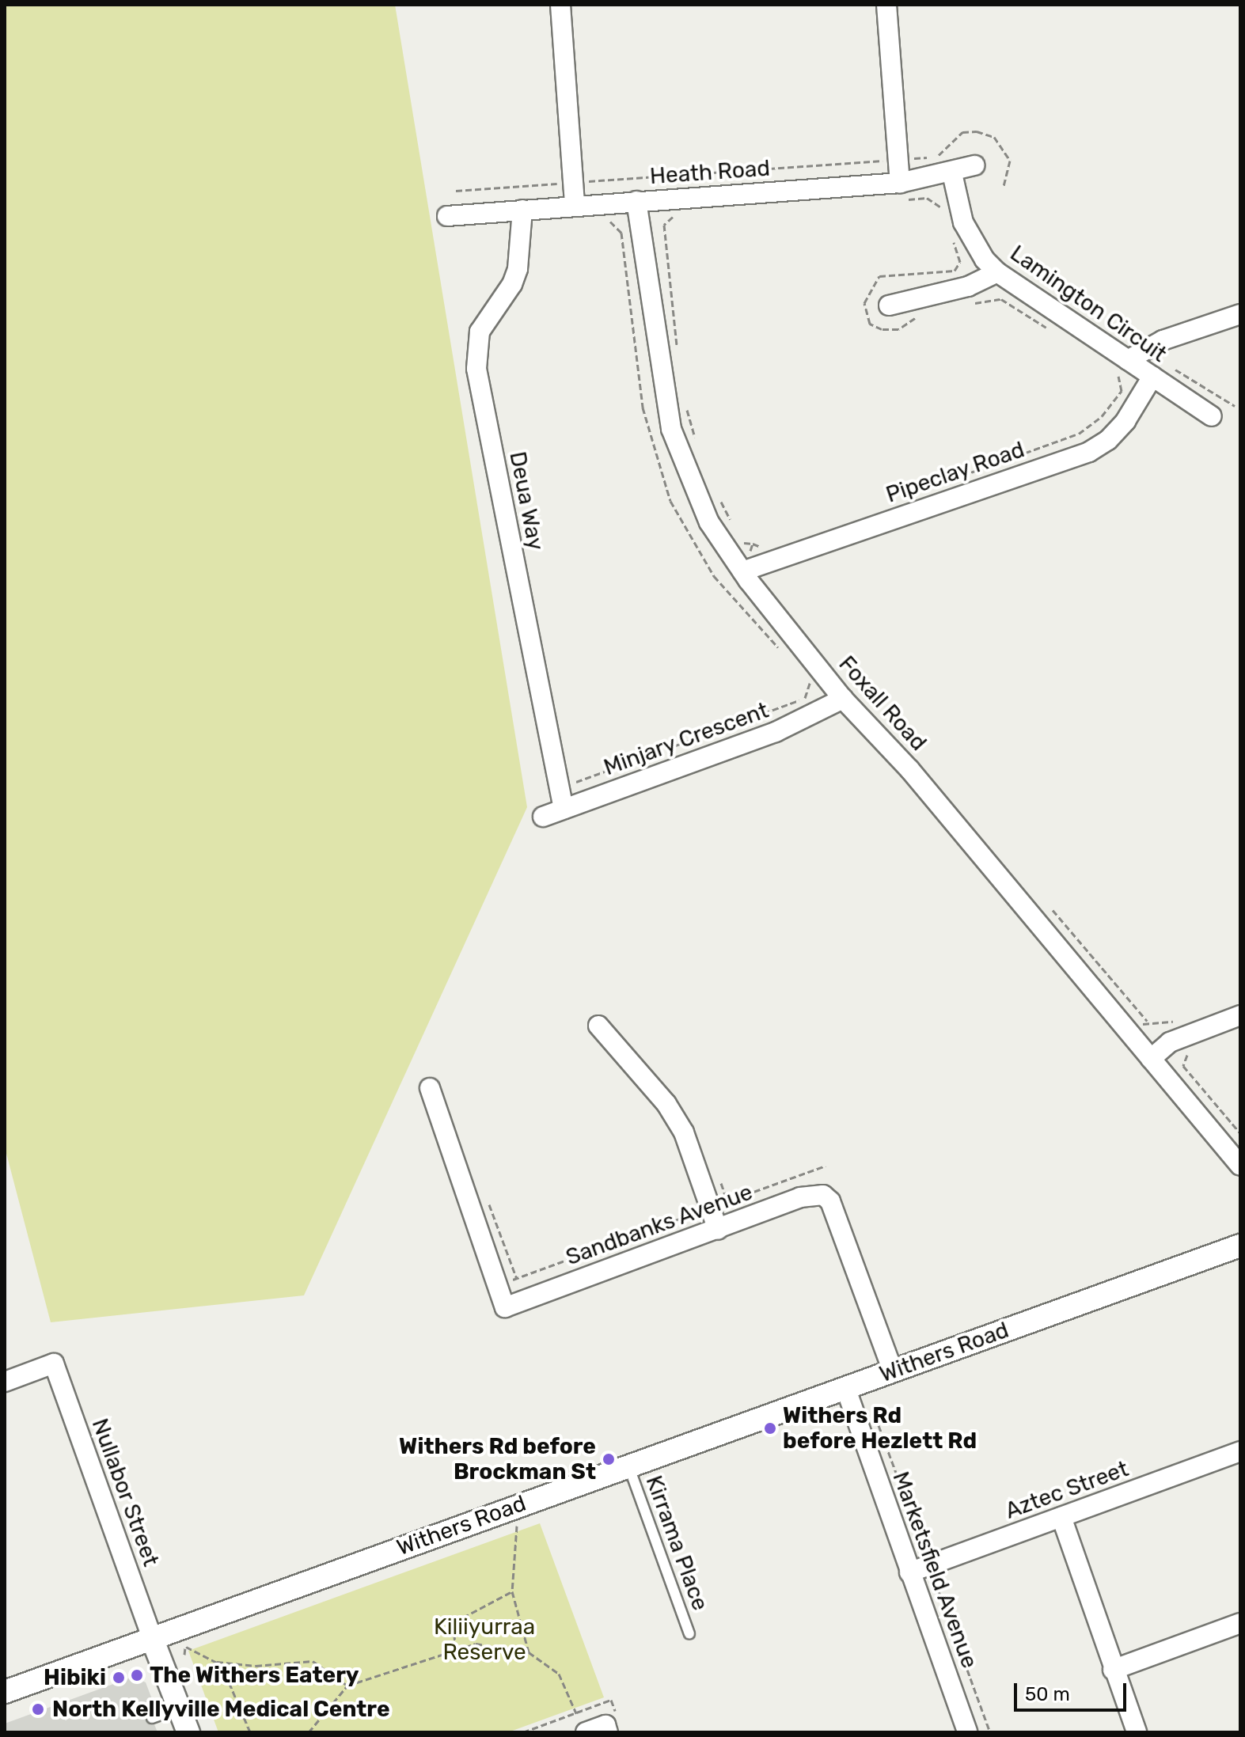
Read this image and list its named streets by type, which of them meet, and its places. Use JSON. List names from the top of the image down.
{
  "streets": {
    "street": [
      "Heath Road",
      "Lamington Circuit",
      "Pipeclay Road",
      "Deua Way",
      "Foxall Road",
      "Minjary Crescent",
      "Sandbanks Avenue",
      "Withers Road",
      "Aztec Street",
      "Nullabor Street",
      "Marketsfield Avenue"
    ],
    "lane": ["Kirrama Place"]
  },
  "crossings": [
    ["Heath Road", "Lamington Circuit"],
    ["Heath Road", "Deua Way"],
    ["Heath Road", "Foxall Road"],
    ["Lamington Circuit", "Pipeclay Road"],
    ["Pipeclay Road", "Foxall Road"],
    ["Deua Way", "Minjary Crescent"],
    ["Foxall Road", "Minjary Crescent"],
    ["Sandbanks Avenue", "Withers Road"],
    ["Withers Road", "Nullabor Street"],
    ["Withers Road", "Kirrama Place"],
    ["Withers Road", "Marketsfield Avenue"],
    ["Aztec Street", "Marketsfield Avenue"]
  ],
  "parks": ["Kiliiyurraa Reserve"],
  "places": [
    "Withers Rd before Hezlett Rd",
    "Withers Rd before Brockman St",
    "The Withers Eatery",
    "Hibiki",
    "North Kellyville Medical Centre"
  ],
  "scale_bar": "50 m"
}
